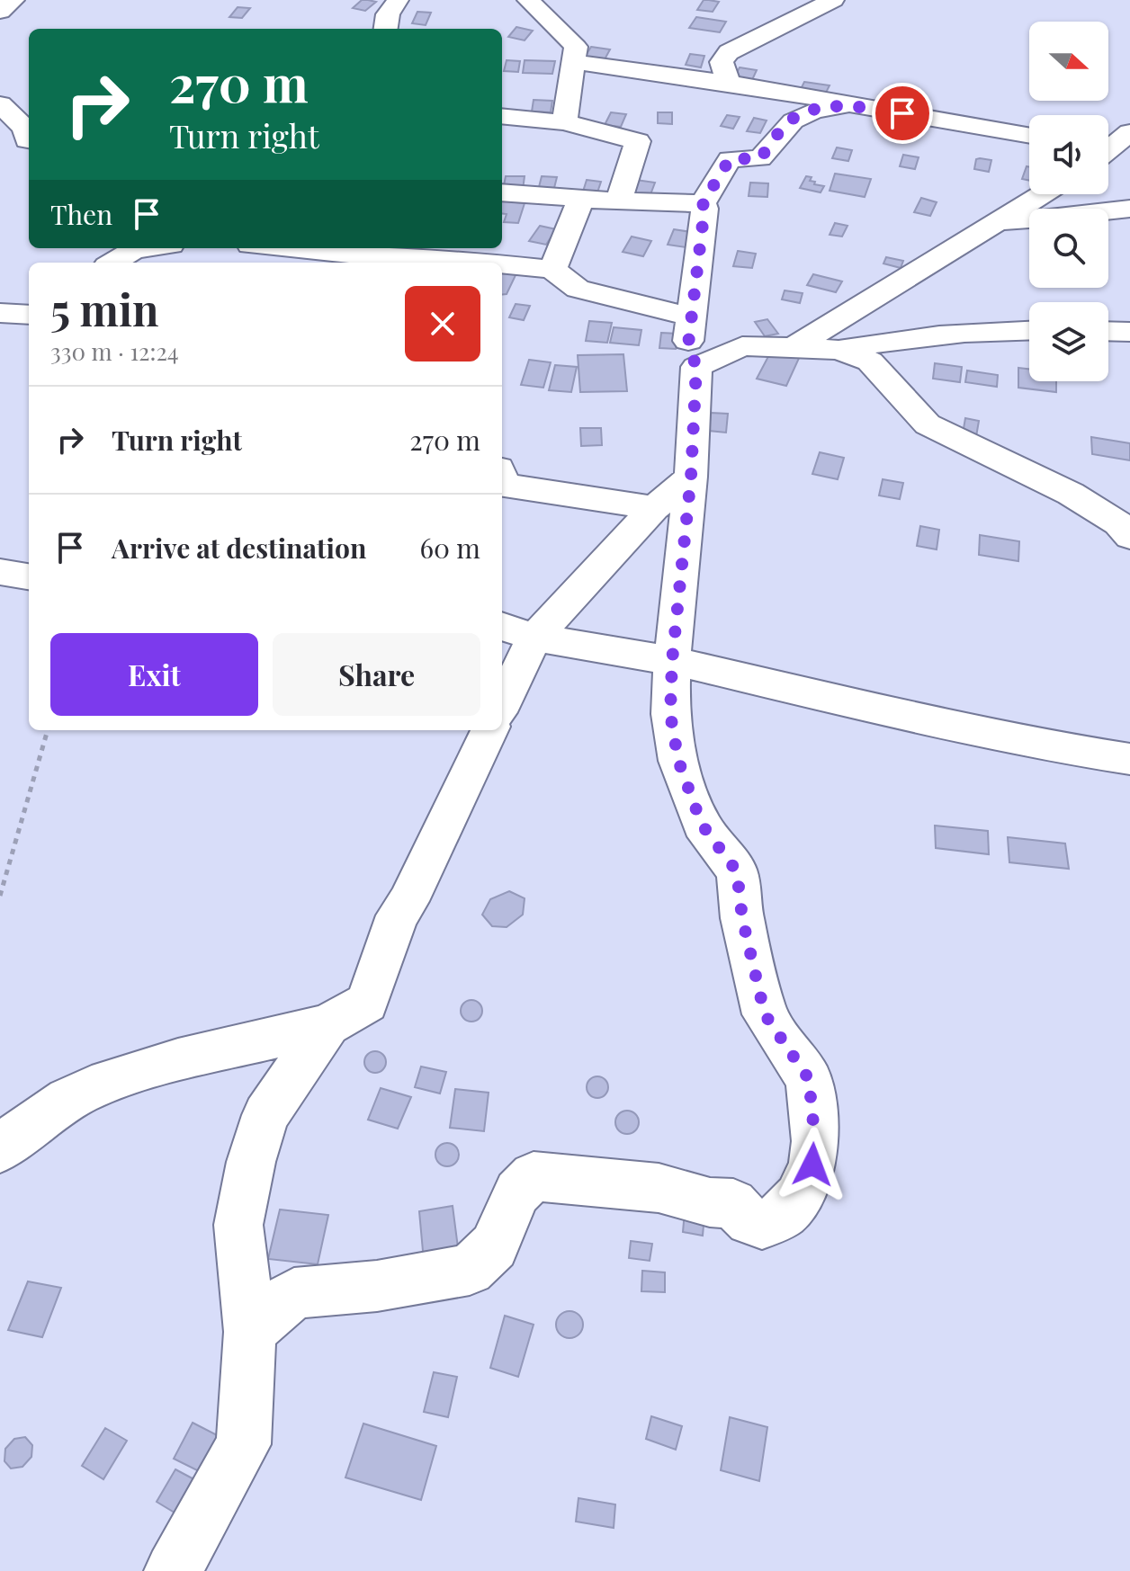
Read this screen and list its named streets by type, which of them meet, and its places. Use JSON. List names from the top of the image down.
{
  "north": "right",
  "page": {
    "turn": ["270 m", "Turn right"],
    "then": "Then",
    "heading": ["5 min", "330 m · 12:24"],
    "list": [
      {
        "name": "Turn right",
        "value": "270 m"
      },
      {
        "name": "Arrive at destination",
        "value": "60 m"
      }
    ],
    "buttons": ["Exit", "Share"]
  }
}
